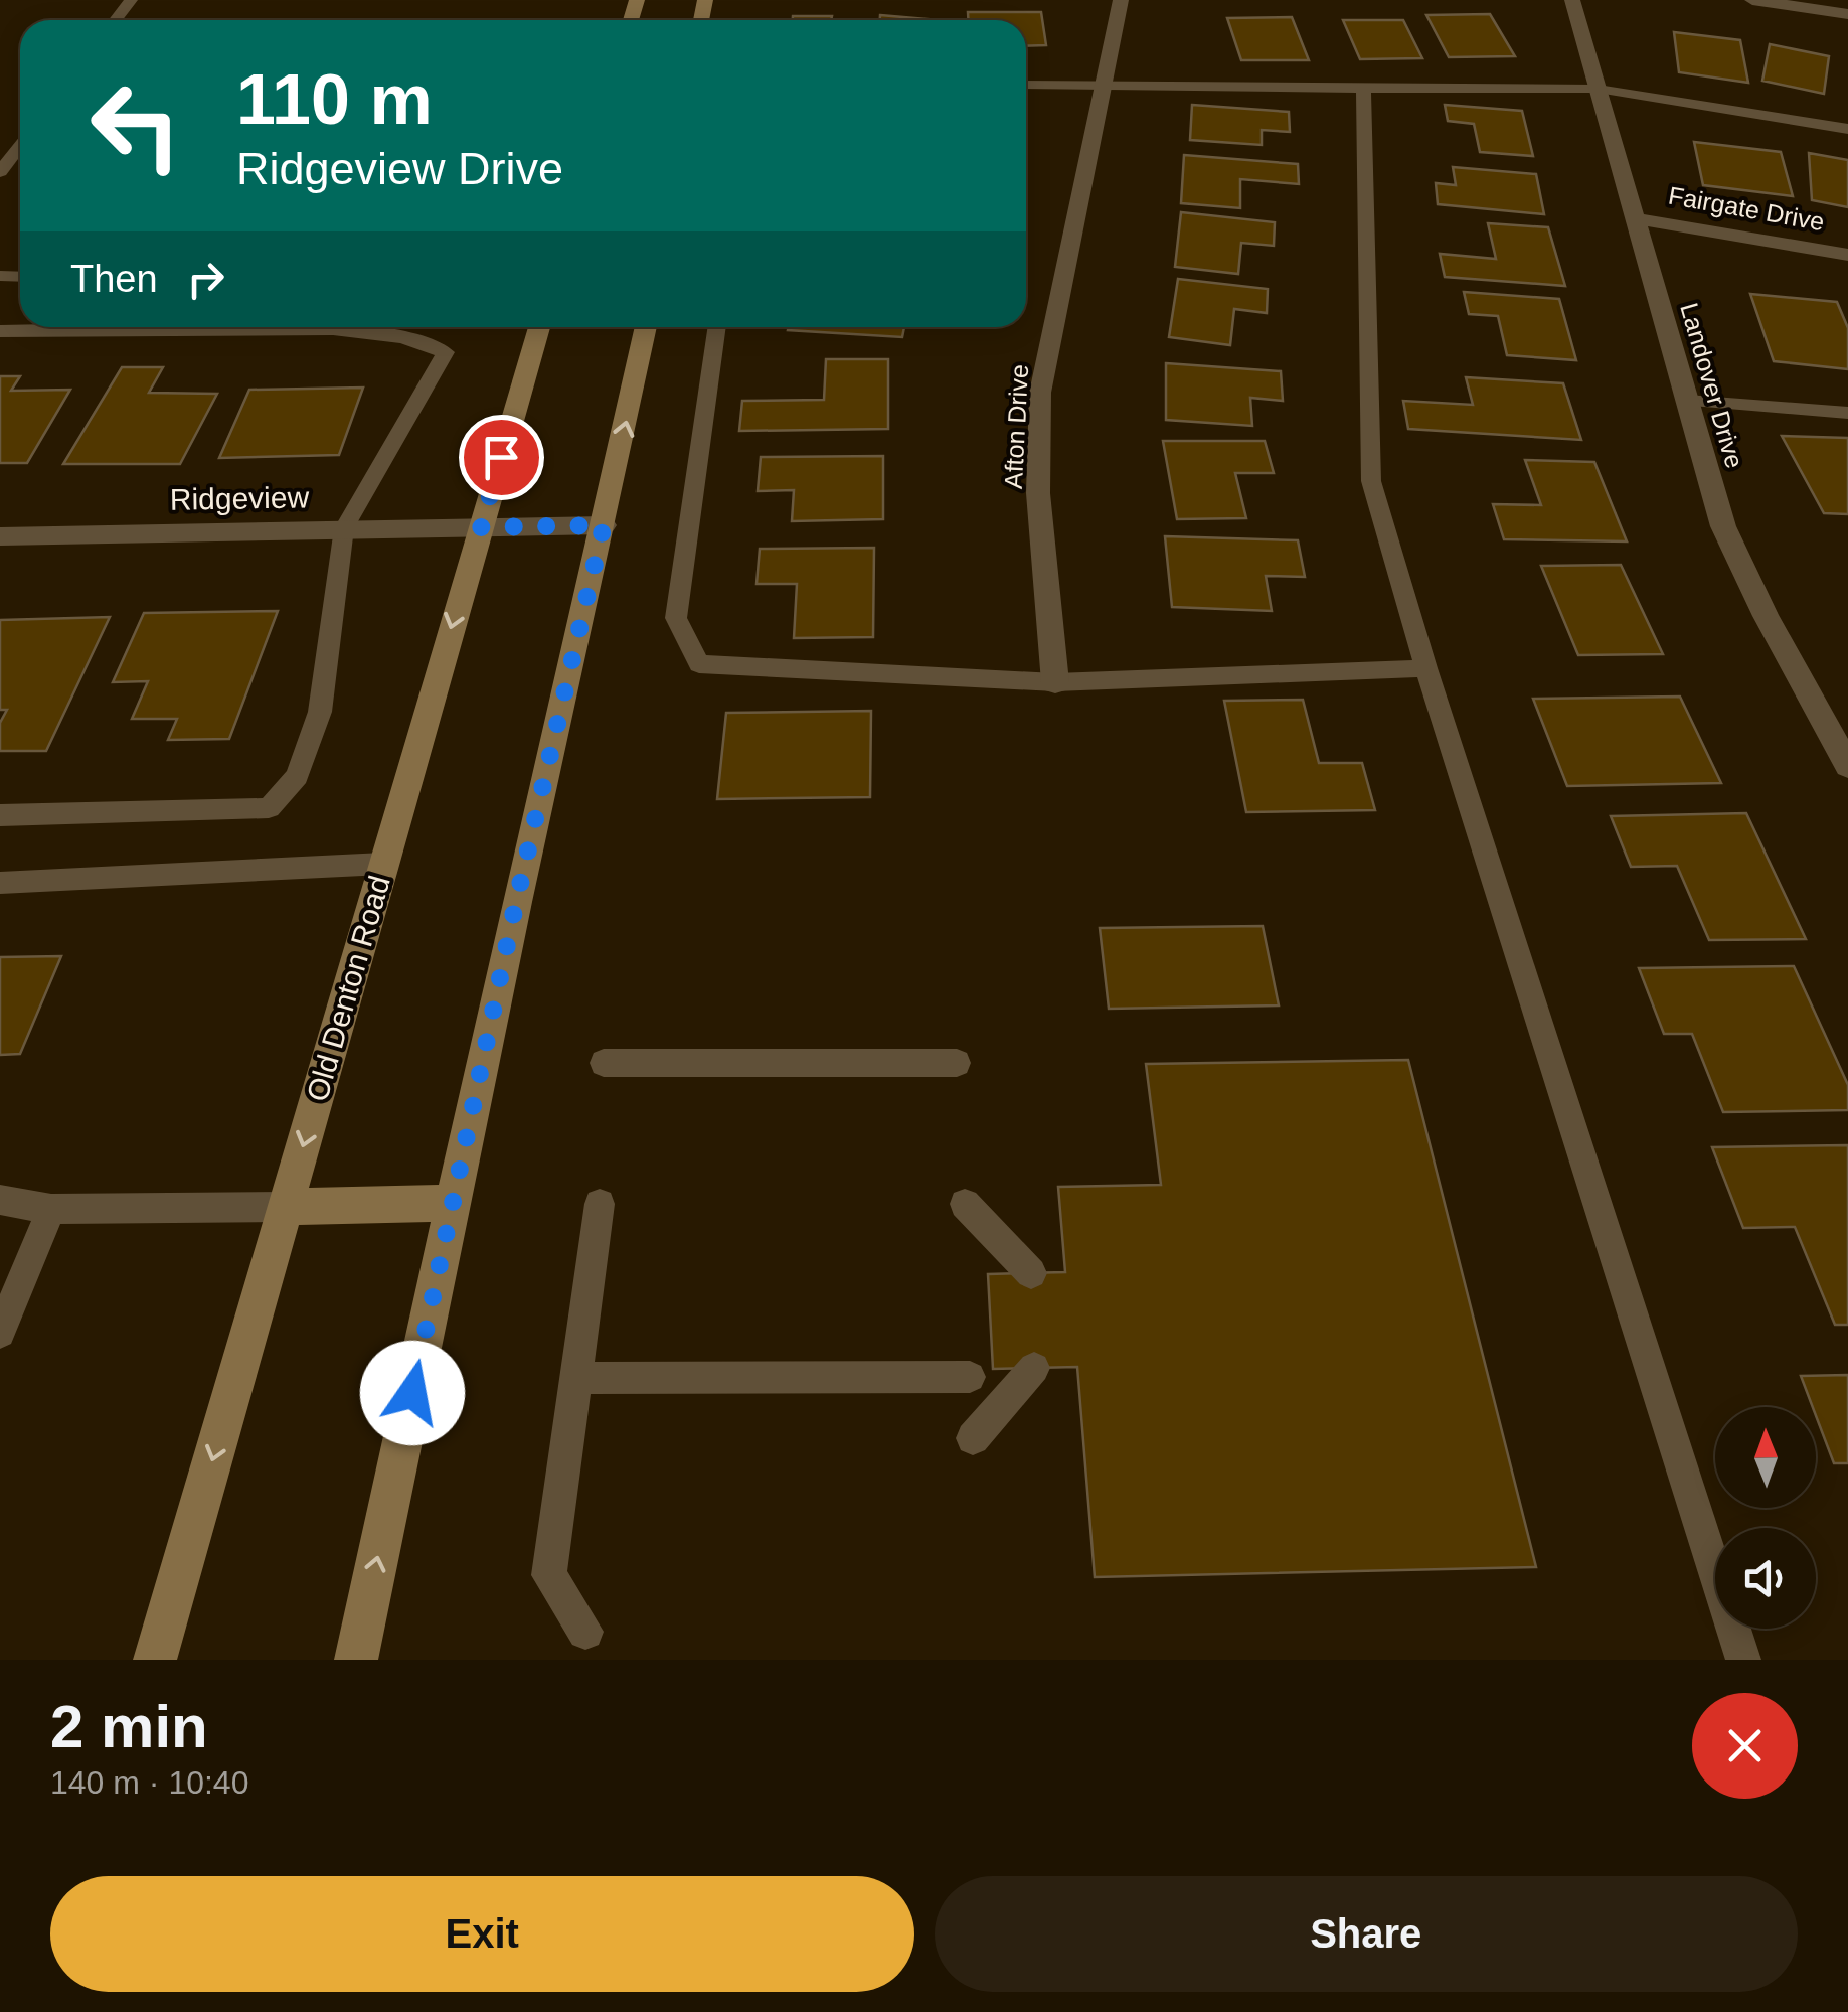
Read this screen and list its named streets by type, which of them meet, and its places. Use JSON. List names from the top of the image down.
{
  "streets": {
    "main road": ["Old Denton Road"],
    "street": [
      "Fairgate Drive",
      "Landover Drive",
      "Afton Drive",
      "Ridgeview"
    ]
  },
  "crossings": [
    ["Fairgate Drive", "Landover Drive"],
    ["Ridgeview", "Old Denton Road"]
  ],
  "north": "top",
  "page": {
    "turn": ["110 m", "Ridgeview Drive"],
    "then": "Then",
    "heading": ["2 min", "140 m · 10:40"],
    "buttons": ["Exit", "Share"]
  }
}
